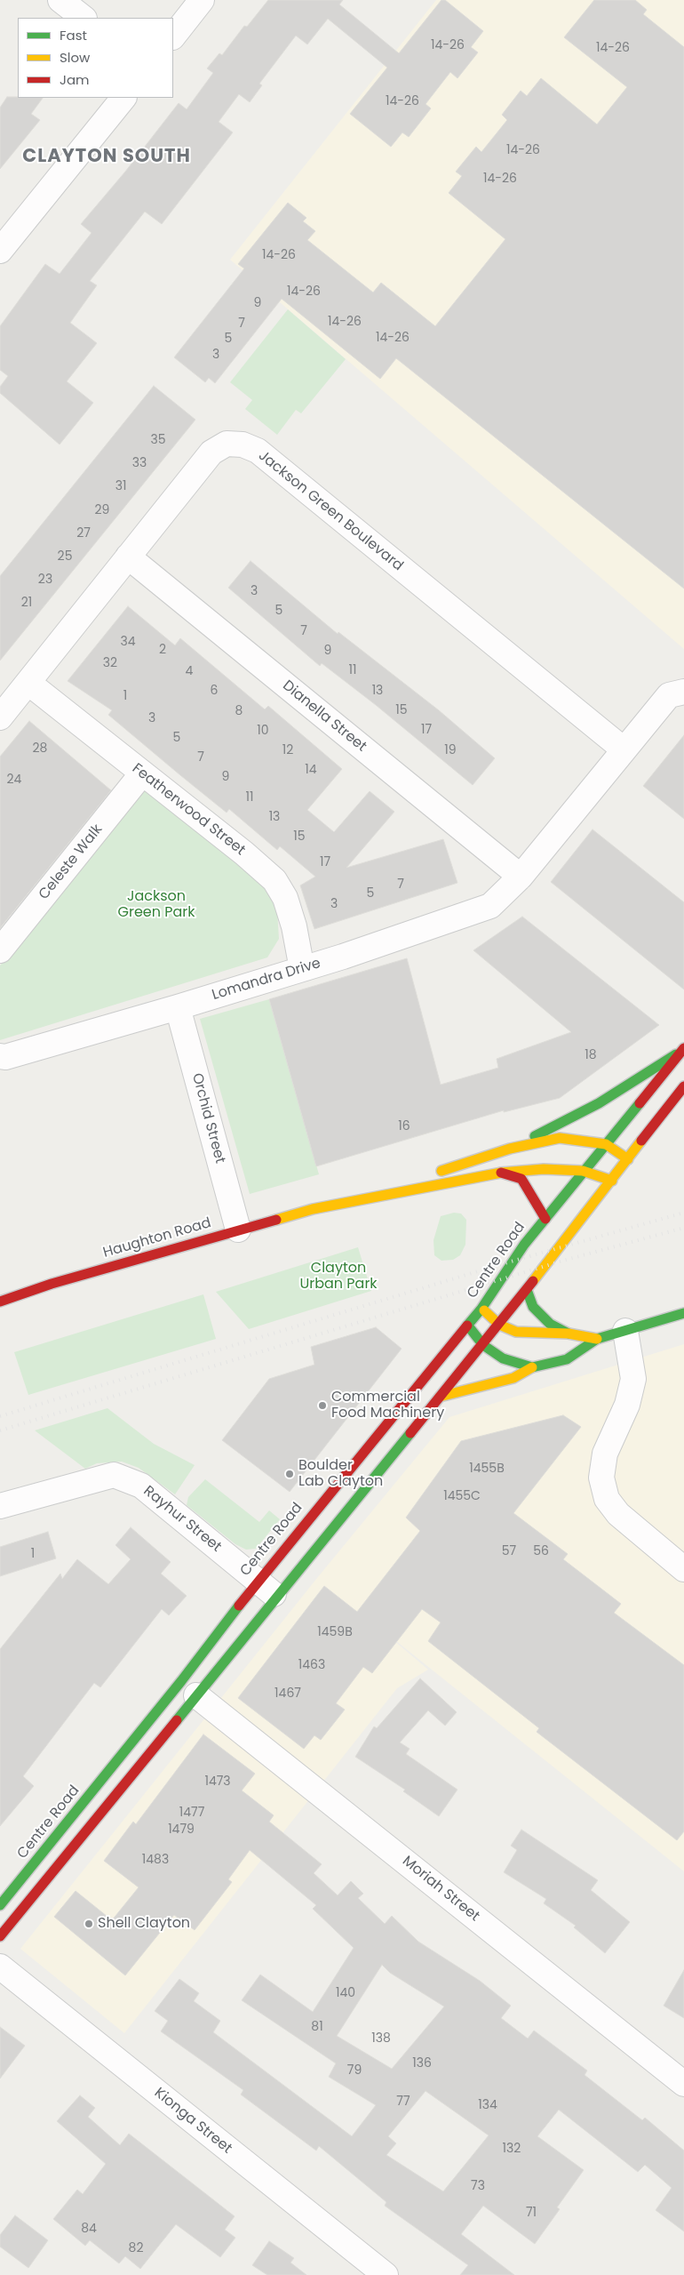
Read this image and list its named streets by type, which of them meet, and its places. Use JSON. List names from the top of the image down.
{
  "streets": {
    "main road": ["Haughton Road", "Centre Road"],
    "street": [
      "Jackson Green Boulevard",
      "Dianella Street",
      "Featherwood Street",
      "Celeste Walk",
      "Lomandra Drive",
      "Orchid Street",
      "Rayhur Street",
      "Moriah Street",
      "Kionga Street"
    ]
  },
  "crossings": [
    ["Jackson Green Boulevard", "Dianella Street"],
    ["Jackson Green Boulevard", "Featherwood Street"],
    ["Jackson Green Boulevard", "Lomandra Drive"],
    ["Dianella Street", "Lomandra Drive"],
    ["Featherwood Street", "Celeste Walk"],
    ["Featherwood Street", "Lomandra Drive"],
    ["Lomandra Drive", "Orchid Street"],
    ["Orchid Street", "Haughton Road"],
    ["Haughton Road", "Centre Road"],
    ["Centre Road", "Rayhur Street"]
  ],
  "districts": ["CLAYTON SOUTH"],
  "parks": ["Jackson Green Park", "Clayton Urban Park"],
  "places": ["Commercial Food Machinery", "Boulder Lab Clayton", "Shell Clayton"],
  "house_numbers": [
    "14-26",
    "14-26",
    "14-26",
    "14-26",
    "14-26",
    "14-26",
    "14-26",
    "9",
    "14-26",
    "7",
    "14-26",
    "5",
    "3",
    "35",
    "33",
    "31",
    "29",
    "27",
    "25",
    "23",
    "3",
    "21",
    "5",
    "7",
    "34",
    "2",
    "9",
    "32",
    "11",
    "4",
    "6",
    "13",
    "1",
    "15",
    "8",
    "3",
    "17",
    "10",
    "5",
    "28",
    "12",
    "19",
    "7",
    "14",
    "9",
    "24",
    "11",
    "13",
    "15",
    "17",
    "7",
    "5",
    "3",
    "18",
    "16",
    "1455B",
    "1455C",
    "57",
    "56",
    "1",
    "1459B",
    "1463",
    "1467",
    "1473",
    "1477",
    "1479",
    "1483",
    "140",
    "81",
    "138",
    "136",
    "79",
    "77",
    "134",
    "132",
    "73",
    "71",
    "84",
    "82"
  ],
  "legend": ["Fast", "Slow", "Jam"]
}
